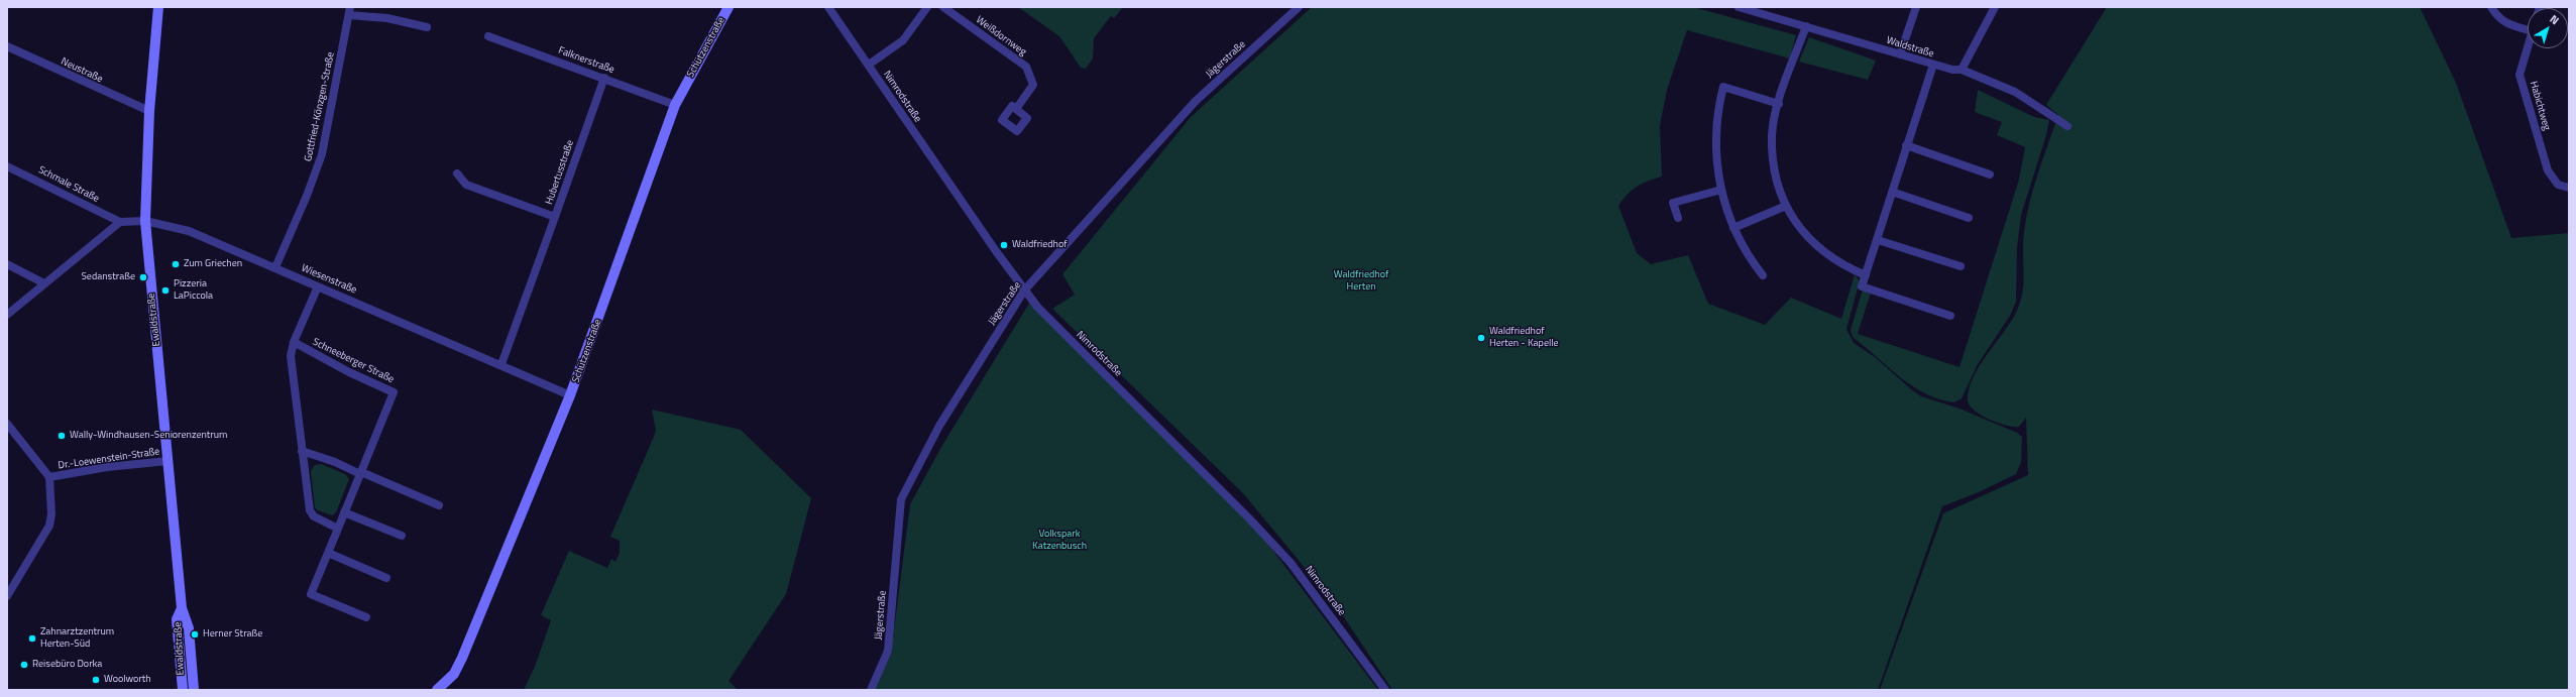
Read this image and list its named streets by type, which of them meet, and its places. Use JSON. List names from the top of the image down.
{
  "streets": {
    "main road": ["Schützenstraße", "Ewaldstraße"],
    "street": [
      "Weißdornweg",
      "Waldstraße",
      "Jägerstraße",
      "Falknerstraße",
      "Neustraße",
      "Nimrodstraße",
      "Habichtweg",
      "Gottfried-Könzgen-Straße",
      "Hubertusstraße",
      "Schmale Straße",
      "Wiesenstraße",
      "Schneeberger Straße",
      "Dr.-Loewenstein-Straße"
    ]
  },
  "crossings": [
    ["Schützenstraße", "Falknerstraße"],
    ["Schützenstraße", "Wiesenstraße"],
    ["Jägerstraße", "Nimrodstraße"],
    ["Falknerstraße", "Hubertusstraße"],
    ["Neustraße", "Ewaldstraße"],
    ["Gottfried-Könzgen-Straße", "Wiesenstraße"],
    ["Wiesenstraße", "Ewaldstraße"],
    ["Ewaldstraße", "Dr.-Loewenstein-Straße"]
  ],
  "parks": ["Waldfriedhof Herten", "Volkspark Katzenbusch"],
  "places": [
    "Waldfriedhof",
    "Zum Griechen",
    "Sedanstraße",
    "Pizzeria LaPiccola",
    "Waldfriedhof Herten - Kapelle",
    "Wally-Windhausen-Seniorenzentrum",
    "Herner Straße",
    "Zahnarztzentrum Herten-Süd",
    "Reisebüro Dorka",
    "Woolworth"
  ],
  "north": "top right"
}
